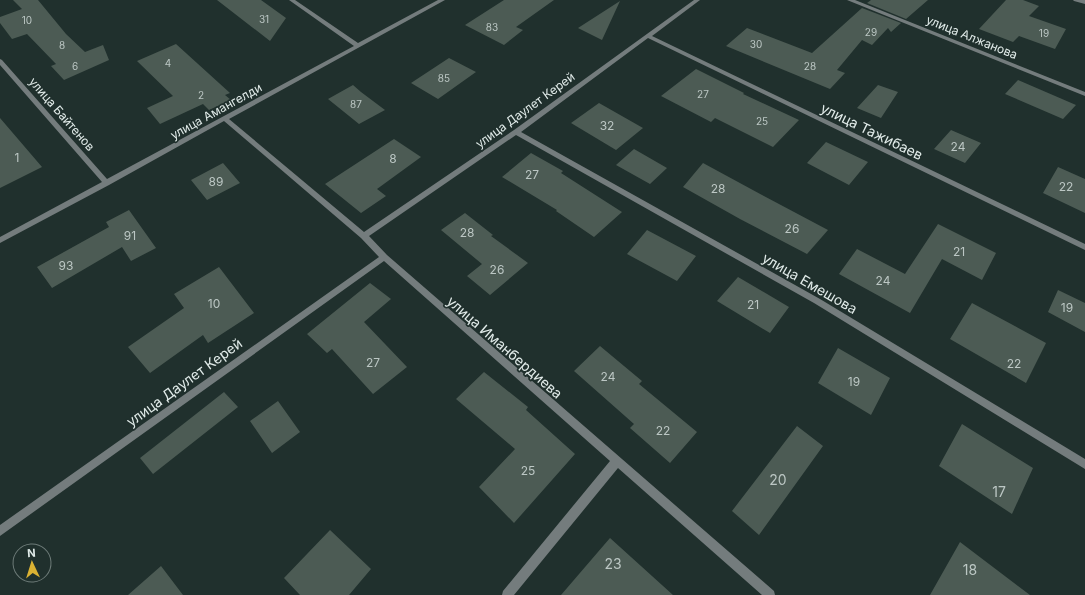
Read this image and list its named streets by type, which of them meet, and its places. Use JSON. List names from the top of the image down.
{
  "streets": {
    "street": [
      "улица Алжанова",
      "улица Даулет Керей",
      "улица Амангелди",
      "улица Байтенов",
      "улица Тажибаев",
      "улица Емешова",
      "улица Иманбердиева"
    ]
  },
  "crossings": [
    ["улица Даулет Керей", "улица Тажибаев"],
    ["улица Даулет Керей", "улица Емешова"],
    ["улица Даулет Керей", "улица Иманбердиева"],
    ["улица Амангелди", "улица Байтенов"],
    ["улица Амангелди", "улица Иманбердиева"]
  ],
  "house_numbers": [
    "31",
    "10",
    "83",
    "29",
    "19",
    "30",
    "8",
    "4",
    "6",
    "28",
    "85",
    "27",
    "2",
    "87",
    "25",
    "32",
    "24",
    "1",
    "8",
    "27",
    "89",
    "22",
    "28",
    "26",
    "28",
    "91",
    "21",
    "93",
    "26",
    "24",
    "10",
    "21",
    "19",
    "27",
    "22",
    "24",
    "19",
    "22",
    "25",
    "20",
    "17",
    "23",
    "18"
  ],
  "north": "top"
}
